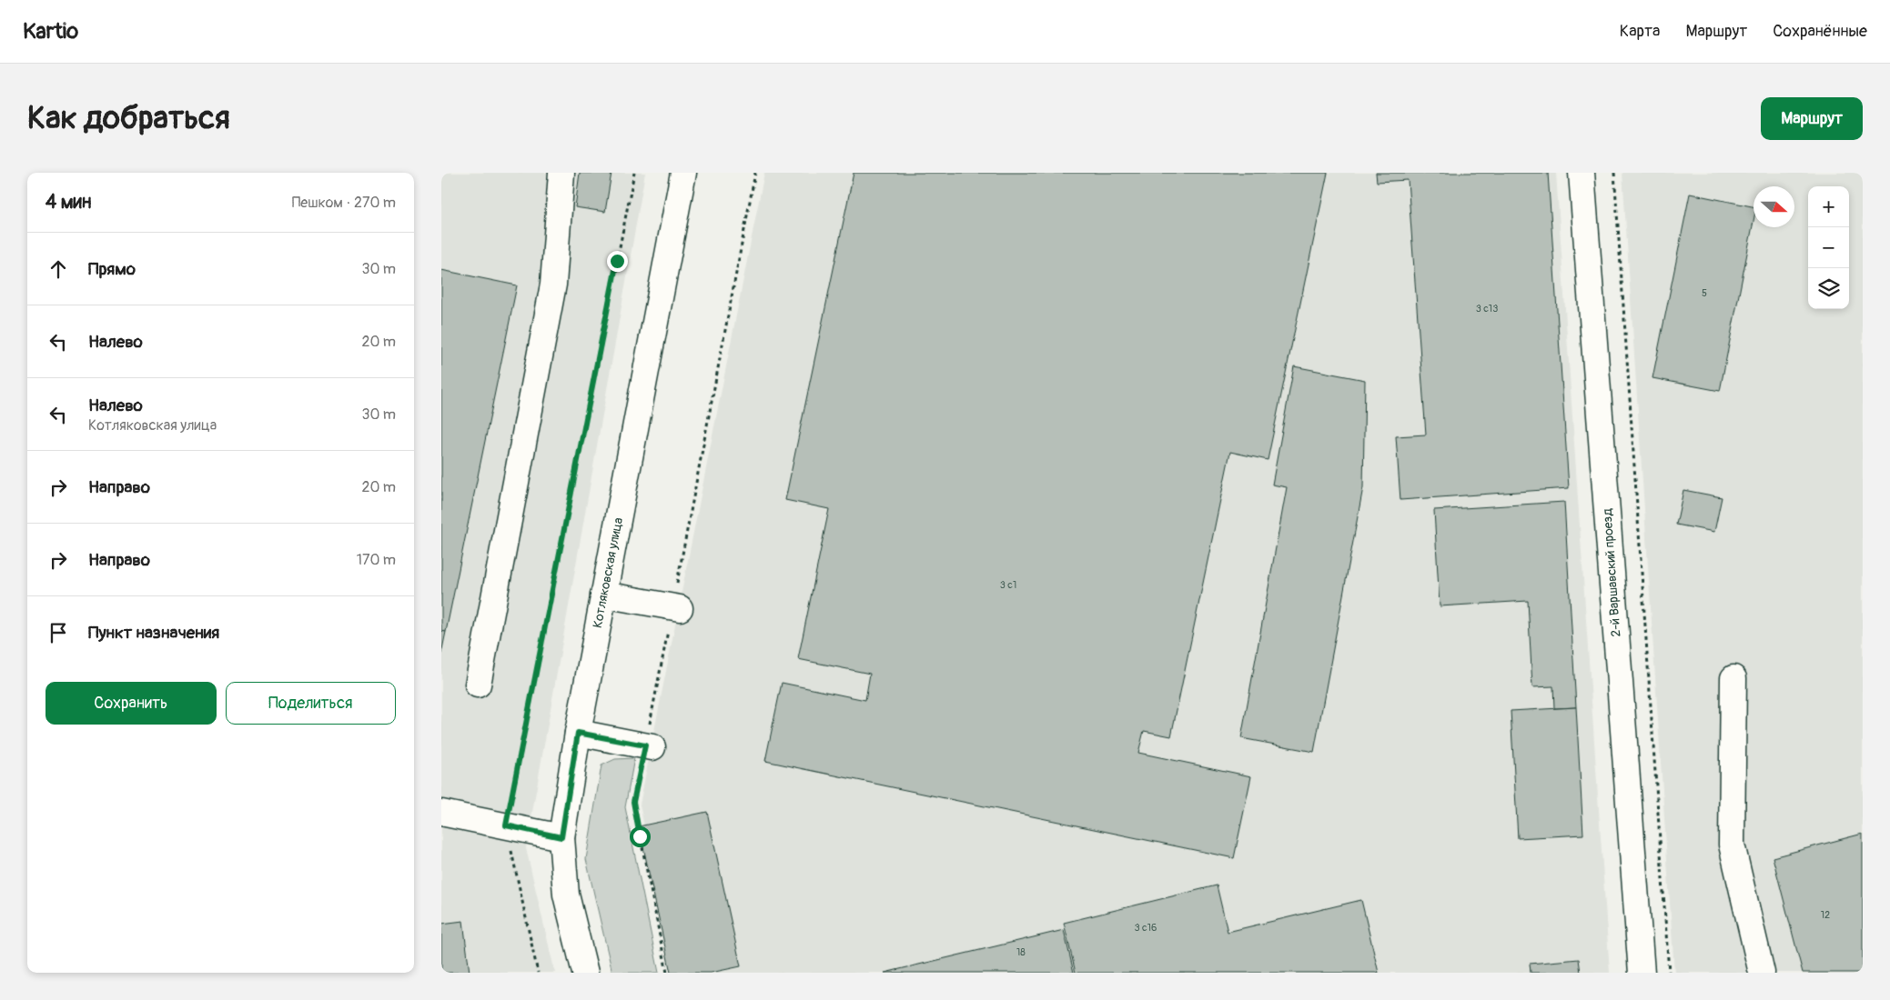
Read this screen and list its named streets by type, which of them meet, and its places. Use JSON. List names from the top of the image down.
{
  "streets": {
    "street": ["Котляковская улица", "2-й Варшавский проезд"]
  },
  "house_numbers": [
    "5",
    "3 с13",
    "3 с1",
    "12",
    "3 с16",
    "18"
  ],
  "north": "right",
  "page": {
    "header": "Kartio",
    "nav": ["Карта", "Маршрут", "Сохранённые"],
    "buttons": [
      "Маршрут",
      ["Сохранить", "Поделиться"]
    ],
    "title": "Как добраться",
    "heading": ["4 мин", "Пешком · 270 m"],
    "map_buttons": ["+", "−"],
    "list": [
      ["Прямо", "30 m"],
      ["Налево", "20 m"],
      ["Налево", "Котляковская улица", "30 m"],
      ["Направо", "20 m"],
      ["Направо", "170 m"],
      "Пункт назначения"
    ]
  }
}
